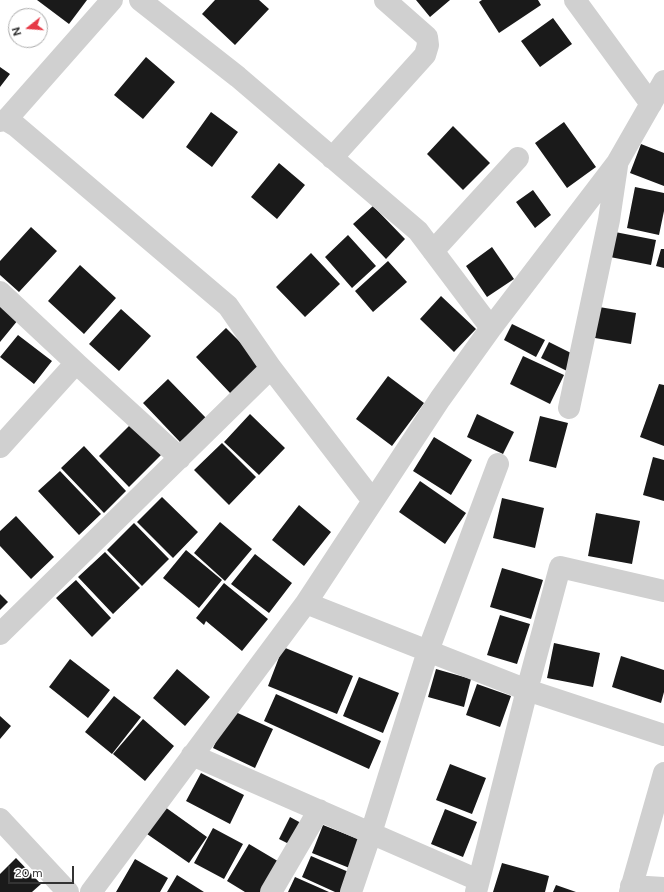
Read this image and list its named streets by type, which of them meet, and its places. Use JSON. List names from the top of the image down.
{
  "scale_bar": "20 m",
  "north": "left"
}
